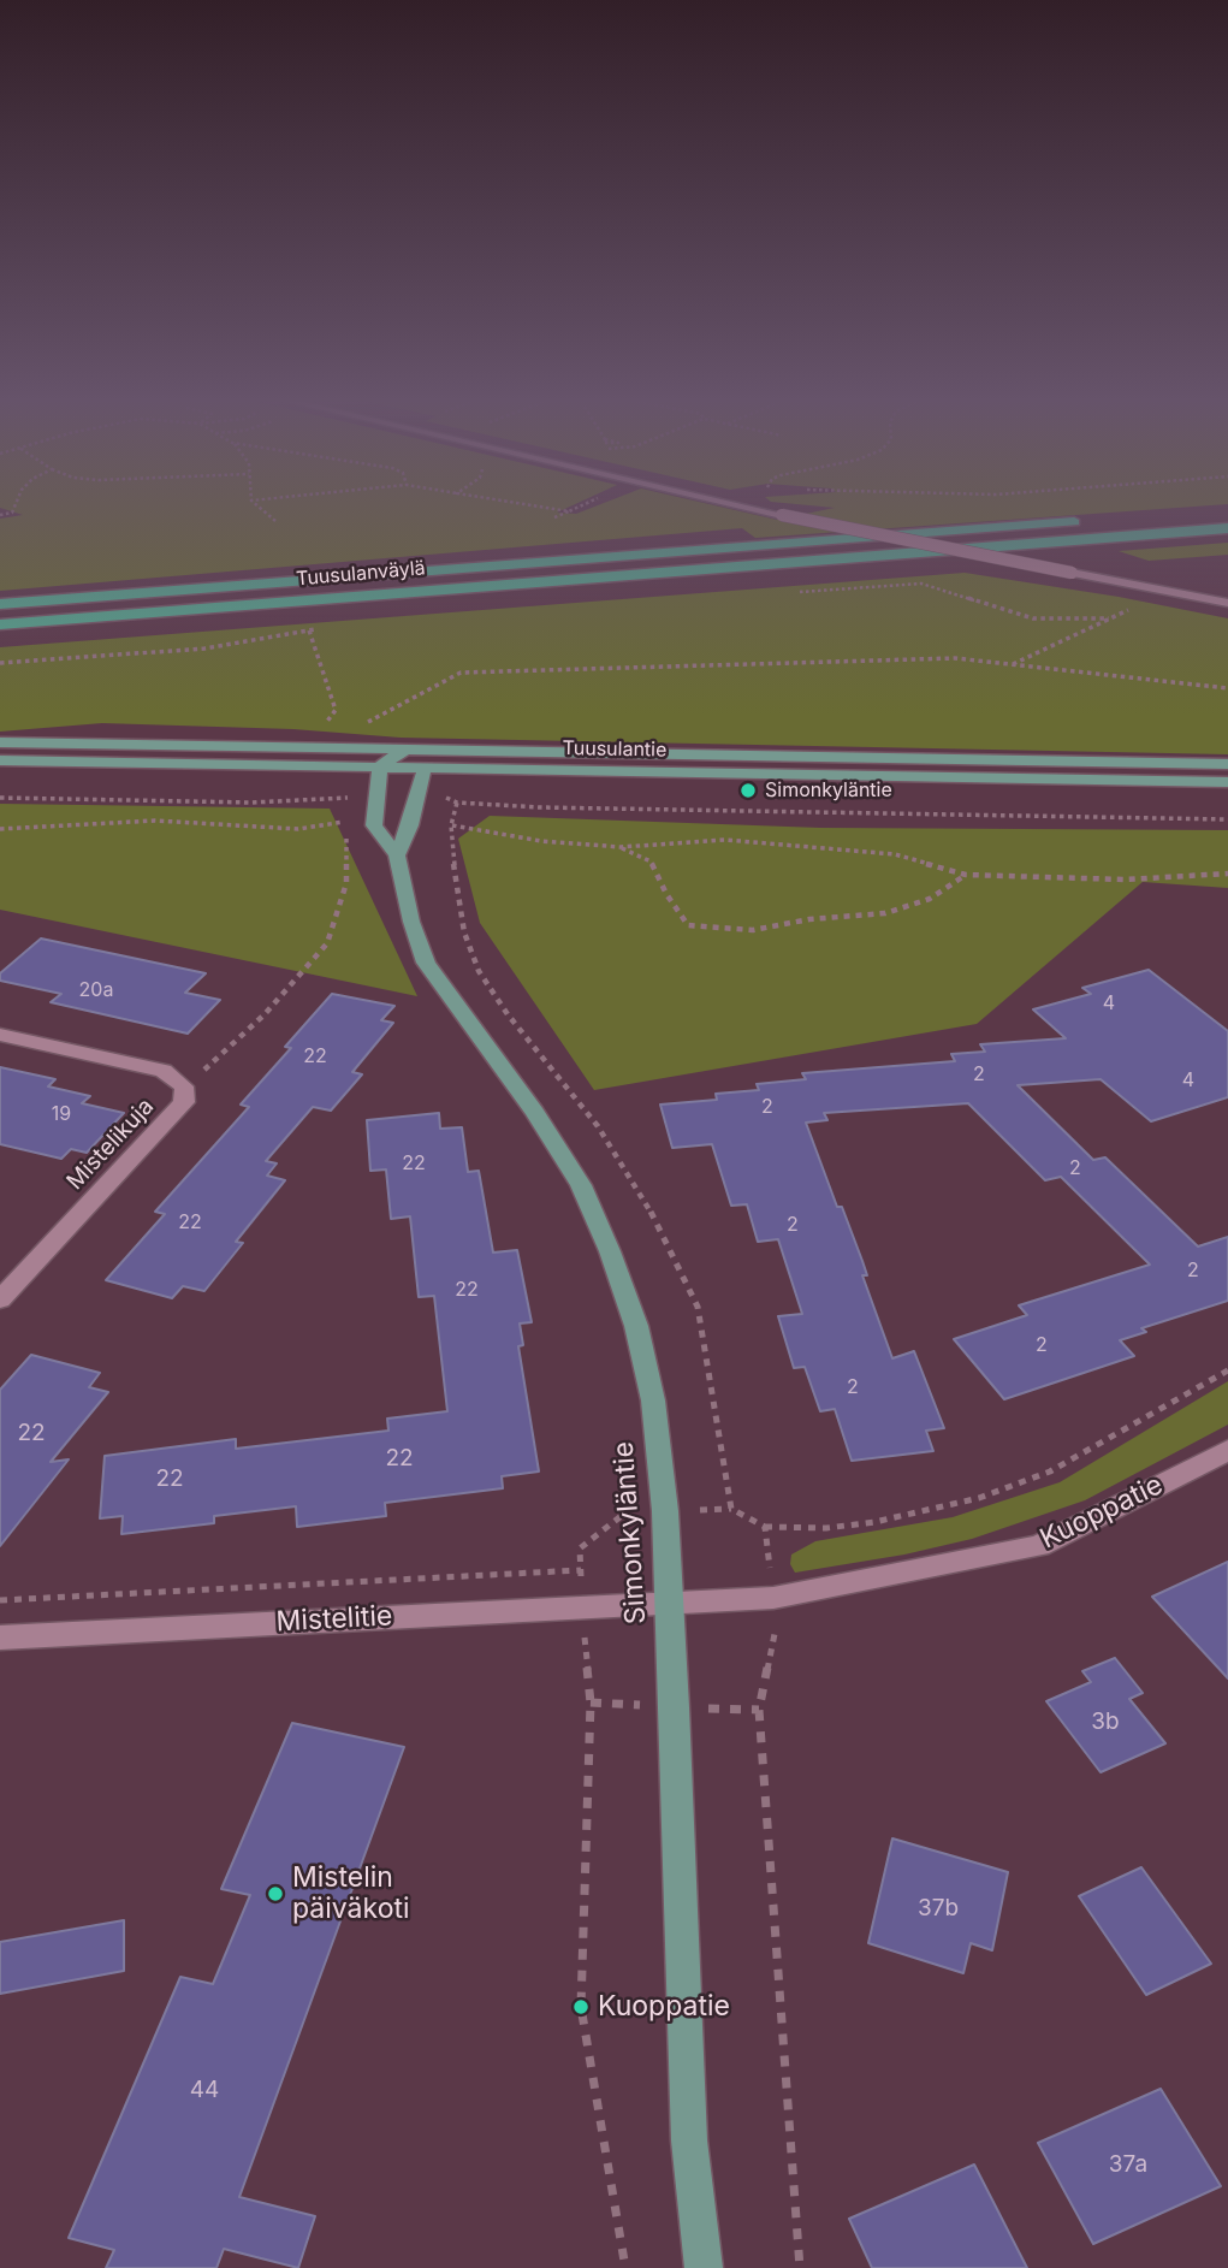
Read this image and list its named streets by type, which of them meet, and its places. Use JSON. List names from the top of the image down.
{
  "streets": {
    "highway": ["Tuusulanväylä"],
    "main road": ["Tuusulantie", "Simonkyläntie"],
    "street": ["Mistelikuja", "Kuoppatie", "Mistelitie"]
  },
  "crossings": [
    ["Tuusulantie", "Simonkyläntie"],
    ["Kuoppatie", "Simonkyläntie"],
    ["Kuoppatie", "Mistelitie"],
    ["Simonkyläntie", "Mistelitie"]
  ],
  "places": ["Simonkyläntie", "Mistelin päiväkoti", "Kuoppatie"],
  "house_numbers": [
    "20a",
    "4",
    "22",
    "2",
    "4",
    "2",
    "19",
    "22",
    "2",
    "22",
    "2",
    "2",
    "22",
    "2",
    "2",
    "22",
    "22",
    "22",
    "3b",
    "37b",
    "44",
    "37a"
  ]
}
